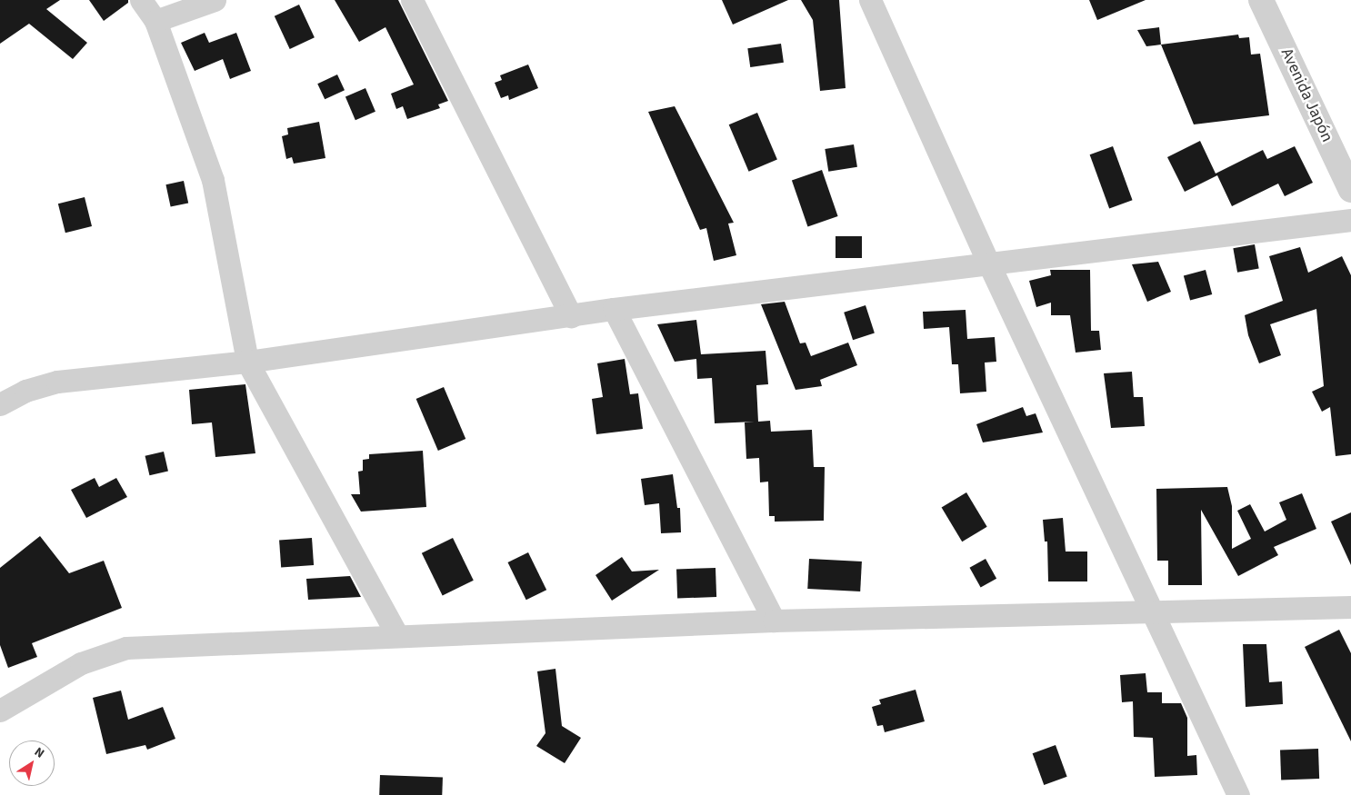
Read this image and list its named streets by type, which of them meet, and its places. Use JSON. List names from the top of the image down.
{
  "streets": {
    "street": ["Avenida Japón"]
  },
  "north": "top right"
}
